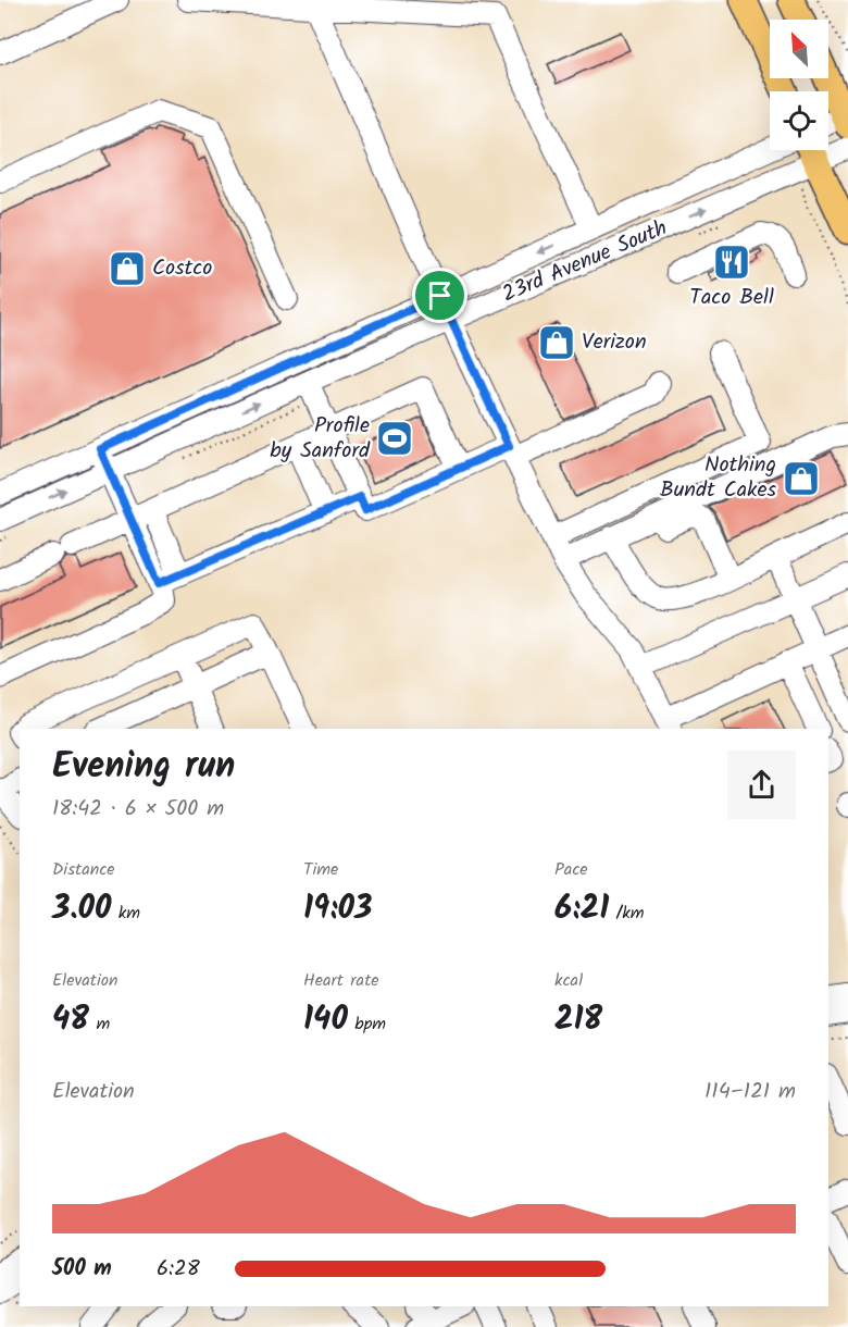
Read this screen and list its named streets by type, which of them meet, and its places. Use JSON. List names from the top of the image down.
{
  "streets": {
    "street": ["23rd Avenue South"]
  },
  "places": {
    "restaurant": ["Taco Bell"],
    "shop": ["Costco", "Verizon", "Nothing Bundt Cakes"],
    "sports": ["Profile by Sanford"]
  },
  "north": "top left",
  "page": {
    "heading": ["Evening run", "18:42 · 6 × 500 m"],
    "stats": [
      ["Distance", "3.00 km"],
      ["Time", "19:03"],
      ["Pace", "6:21 /km"],
      ["Elevation", "48 m"],
      ["Heart rate", "140 bpm"],
      ["kcal", "218"]
    ],
    "chart": ["Elevation", "114–121 m"],
    "list": [
      {
        "name": "500 m",
        "note": "6:28"
      }
    ]
  }
}
